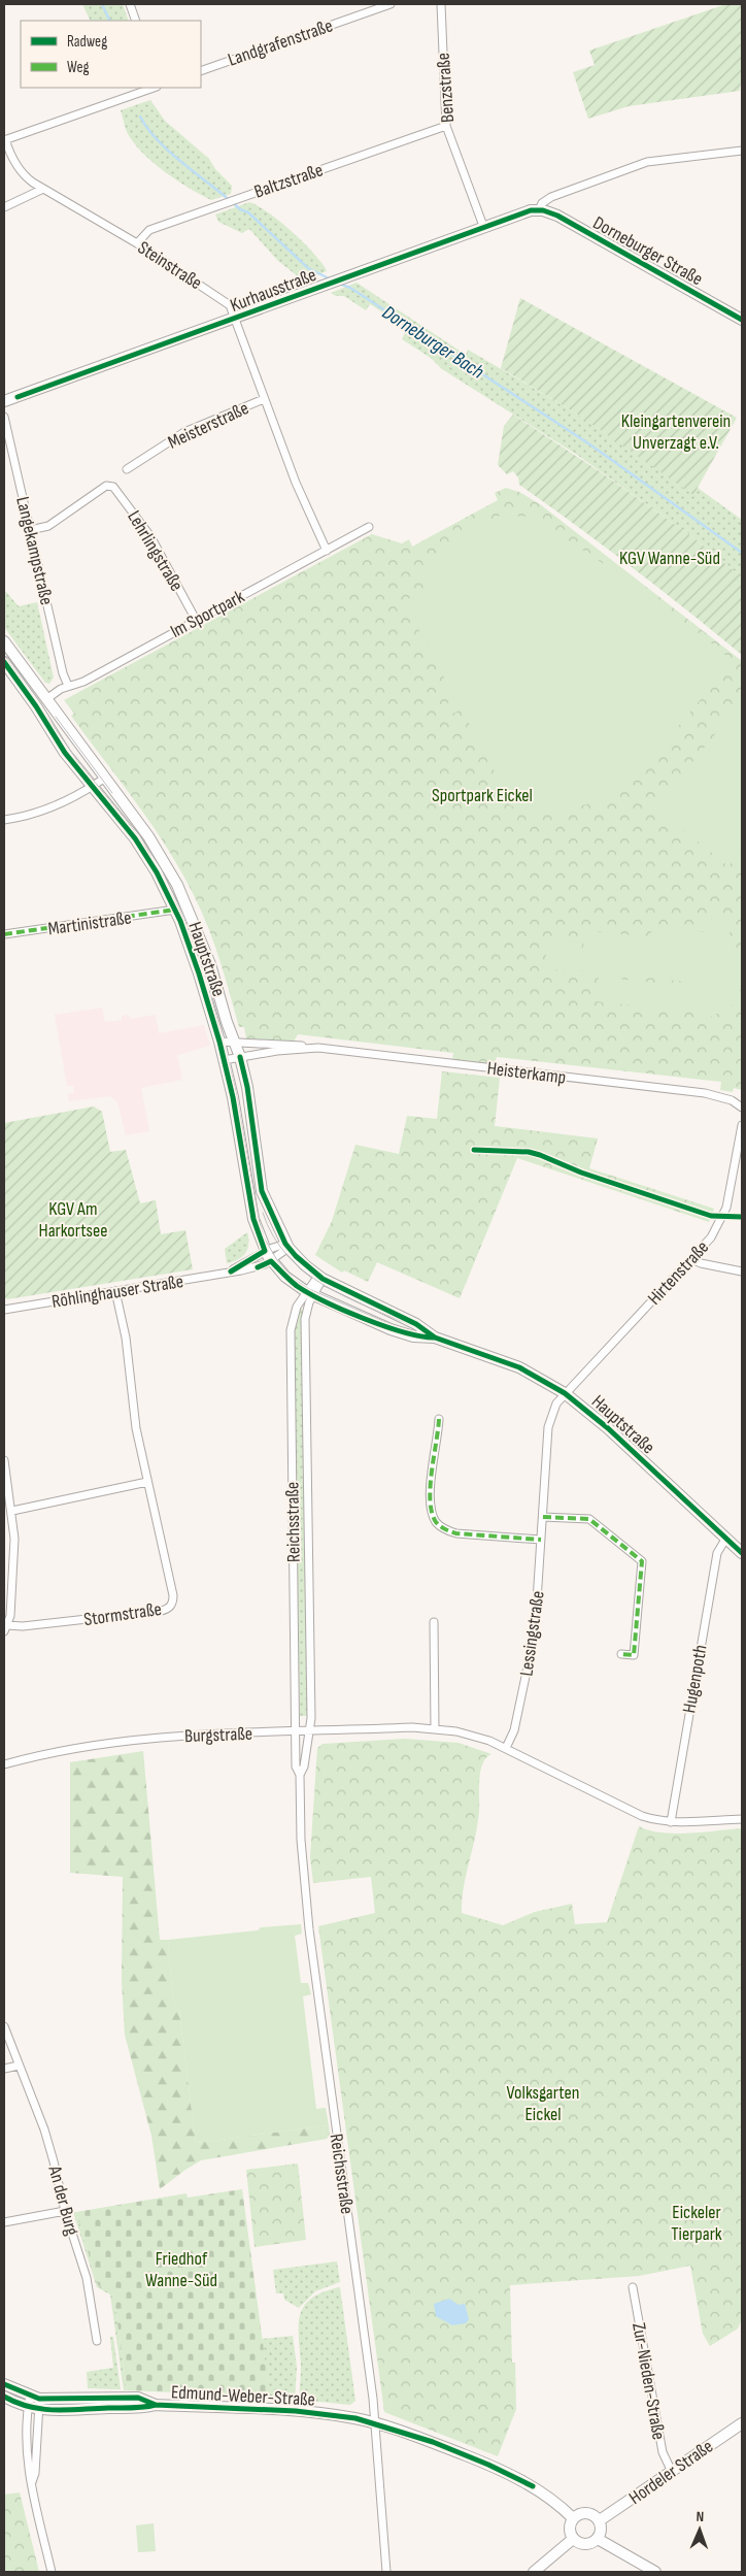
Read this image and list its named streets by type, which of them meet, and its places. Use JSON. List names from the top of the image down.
{
  "streets": {
    "street": [
      "Landgrafenstraße",
      "Benzstraße",
      "Baltzstraße",
      "Dorneburger Straße",
      "Steinstraße",
      "Kurhausstraße",
      "Meisterstraße",
      "Langekampstraße",
      "Lehrlingstraße",
      "Im Sportpark",
      "Martinistraße",
      "Hauptstraße",
      "Heisterkamp",
      "Hirtenstraße",
      "Röhlinghauser Straße",
      "Reichsstraße",
      "Stormstraße",
      "Lessingstraße",
      "Hugenpoth",
      "Burgstraße",
      "An der Burg",
      "Zur-Nieden-Straße",
      "Edmund-Weber-Straße",
      "Hordeler Straße"
    ]
  },
  "crossings": [
    ["Benzstraße", "Baltzstraße"],
    ["Benzstraße", "Kurhausstraße"],
    ["Baltzstraße", "Steinstraße"],
    ["Dorneburger Straße", "Kurhausstraße"],
    ["Steinstraße", "Kurhausstraße"],
    ["Steinstraße", "Meisterstraße"],
    ["Steinstraße", "Im Sportpark"],
    ["Langekampstraße", "Lehrlingstraße"],
    ["Langekampstraße", "Im Sportpark"],
    ["Lehrlingstraße", "Im Sportpark"],
    ["Im Sportpark", "Hauptstraße"],
    ["Martinistraße", "Hauptstraße"],
    ["Hauptstraße", "Heisterkamp"],
    ["Hauptstraße", "Hirtenstraße"],
    ["Hauptstraße", "Röhlinghauser Straße"],
    ["Hauptstraße", "Reichsstraße"],
    ["Hauptstraße", "Lessingstraße"],
    ["Hauptstraße", "Hugenpoth"],
    ["Hirtenstraße", "Lessingstraße"],
    ["Röhlinghauser Straße", "Stormstraße"],
    ["Reichsstraße", "Burgstraße"],
    ["Reichsstraße", "Edmund-Weber-Straße"],
    ["Lessingstraße", "Burgstraße"],
    ["Hugenpoth", "Burgstraße"],
    ["Zur-Nieden-Straße", "Hordeler Straße"],
    ["Edmund-Weber-Straße", "Hordeler Straße"]
  ],
  "water": ["Dorneburger Bach"],
  "parks": [
    "Kleingartenverein Unverzagt e.V.",
    "KGV Wanne-Süd",
    "Sportpark Eickel",
    "KGV Am Harkortsee",
    "Volksgarten Eickel",
    "Eickeler Tierpark",
    "Friedhof Wanne-Süd"
  ],
  "legend": ["Radweg", "Weg"],
  "north": "top"
}
